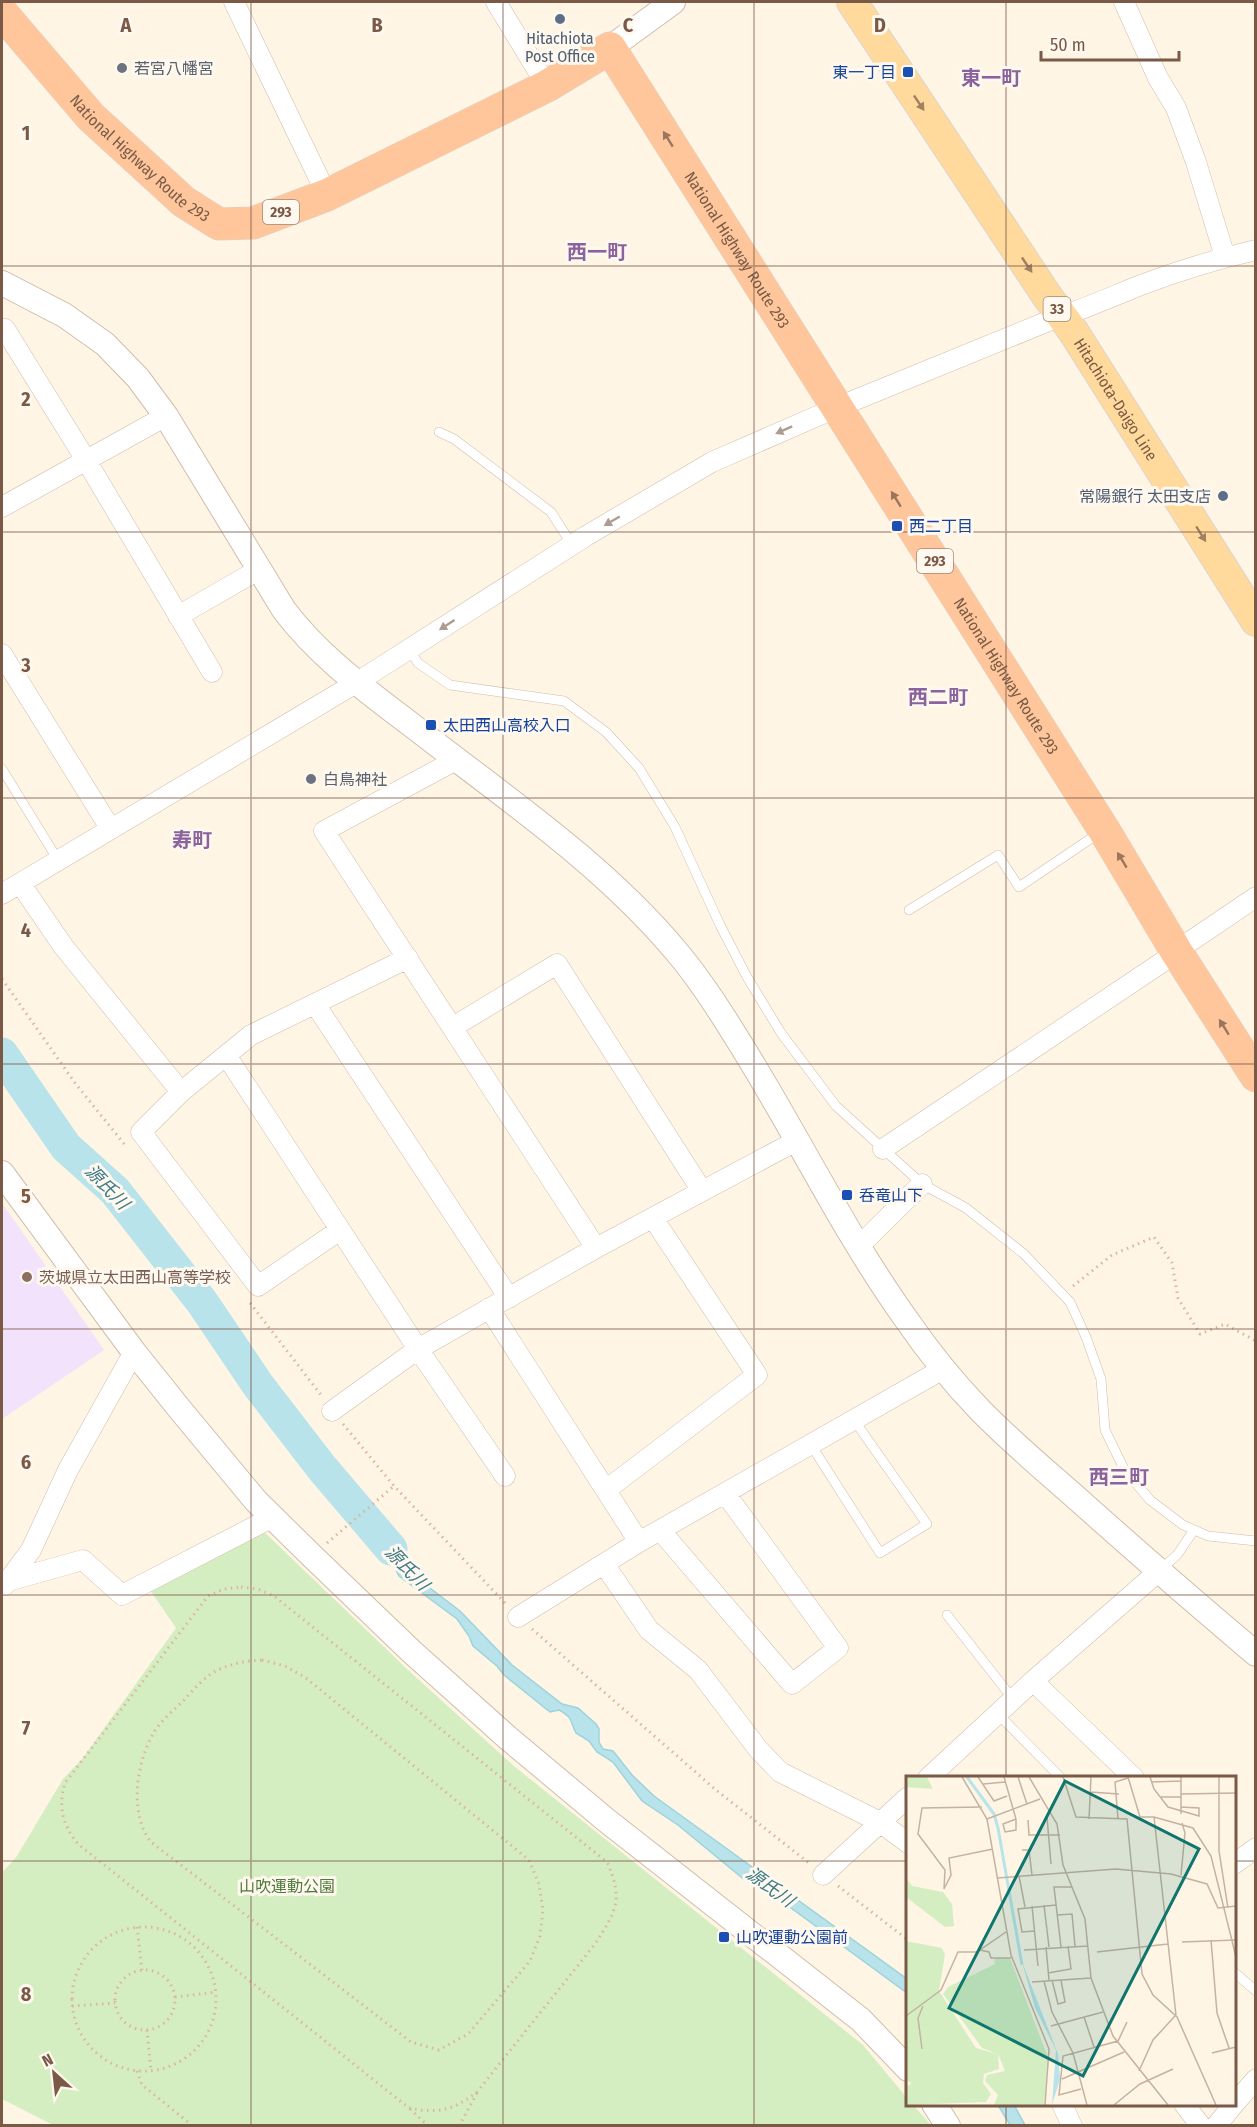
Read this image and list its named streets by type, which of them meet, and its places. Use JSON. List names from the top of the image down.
{
  "streets": {
    "highway": ["National Highway Route 293", "293"],
    "main road": ["33", "Hitachiota-Daigo Line"]
  },
  "one_way": ["National Highway Route 293", "Hitachiota-Daigo Line"],
  "districts": [
    "東一町",
    "西一町",
    "西二町",
    "寿町",
    "西三町"
  ],
  "water": ["源氏川"],
  "parks": ["山吹運動公園"],
  "places": {
    "other": [
      "Hitachiota Post Office",
      "若宮八幡宮",
      "常陽銀行 太田支店",
      "白鳥神社",
      "茨城県立太田西山高等学校"
    ],
    "transit": [
      "東一丁目",
      "西二丁目",
      "太田西山高校入口",
      "呑竜山下",
      "山吹運動公園前"
    ]
  },
  "scale_bar": "50 m",
  "north": "top left",
  "grid": {
    "columns": [
      "A",
      "B",
      "C",
      "D"
    ],
    "rows": [
      "1",
      "2",
      "3",
      "4",
      "5",
      "6",
      "7",
      "8"
    ]
  }
}
